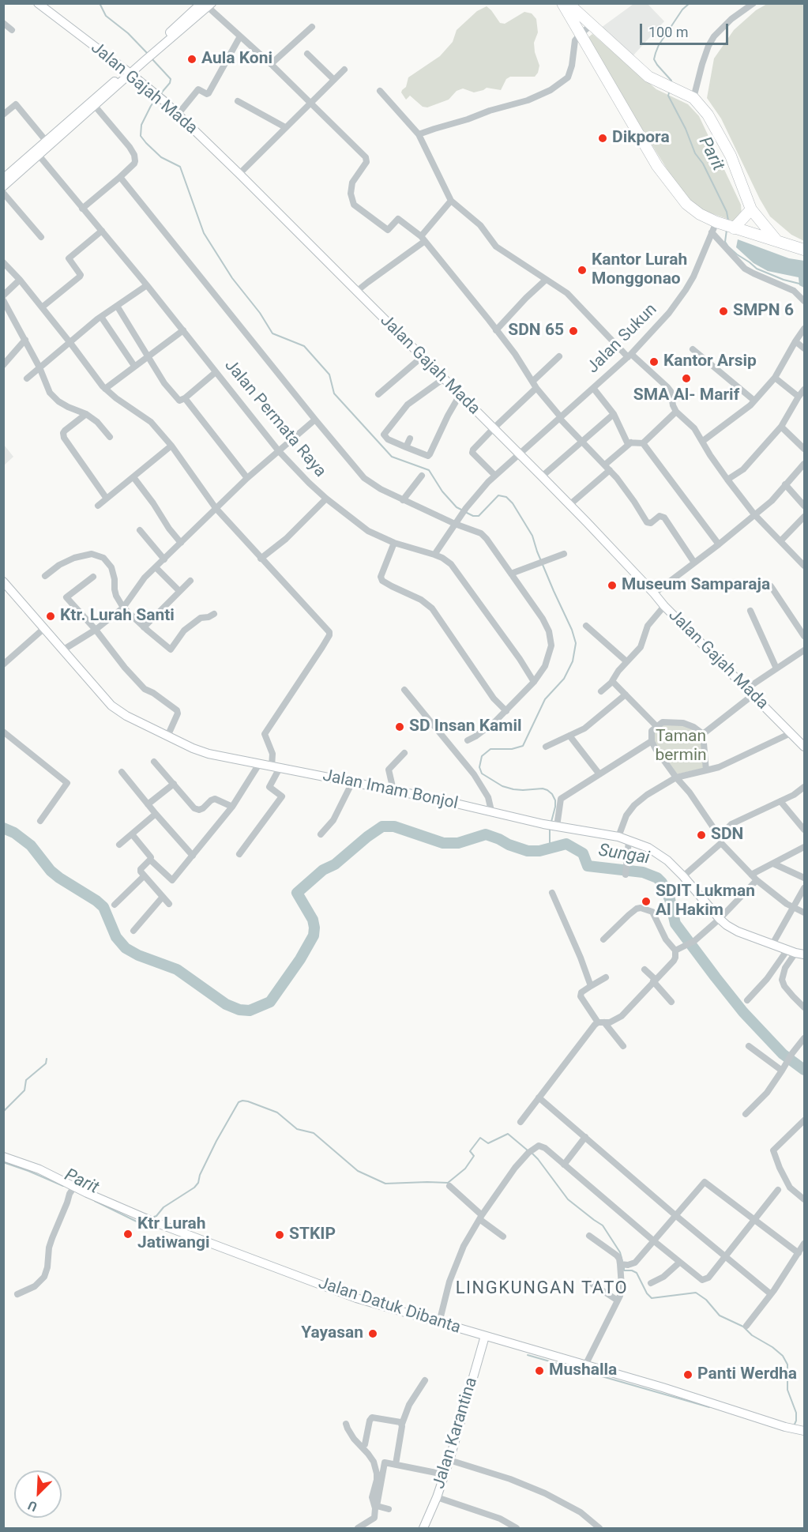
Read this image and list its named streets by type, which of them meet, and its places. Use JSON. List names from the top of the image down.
{
  "streets": {
    "main road": [
      "Jalan Gajah Mada",
      "Jalan Imam Bonjol",
      "Jalan Datuk Dibanta",
      "Jalan Karantina"
    ],
    "street": ["Jalan Sukun", "Jalan Permata Raya"]
  },
  "crossings": [
    ["Jalan Gajah Mada", "Jalan Sukun"],
    ["Jalan Sukun", "Jalan Permata Raya"],
    ["Jalan Datuk Dibanta", "Jalan Karantina"]
  ],
  "districts": ["LINGKUNGAN TATO"],
  "water": ["Parit", "Sungai"],
  "parks": ["Taman bermin"],
  "places": [
    "Aula Koni",
    "Dikpora",
    "Kantor Lurah Monggonao",
    "SMPN 6",
    "SDN 65",
    "Kantor Arsip",
    "SMA Al- Marif",
    "Museum Samparaja",
    "Ktr. Lurah Santi",
    "SD Insan Kamil",
    "SDN",
    "SDIT Lukman Al Hakim",
    "Ktr Lurah Jatiwangi",
    "STKIP",
    "Yayasan",
    "Mushalla",
    "Panti Werdha"
  ],
  "scale_bar": "100 m",
  "north": "bottom left"
}
